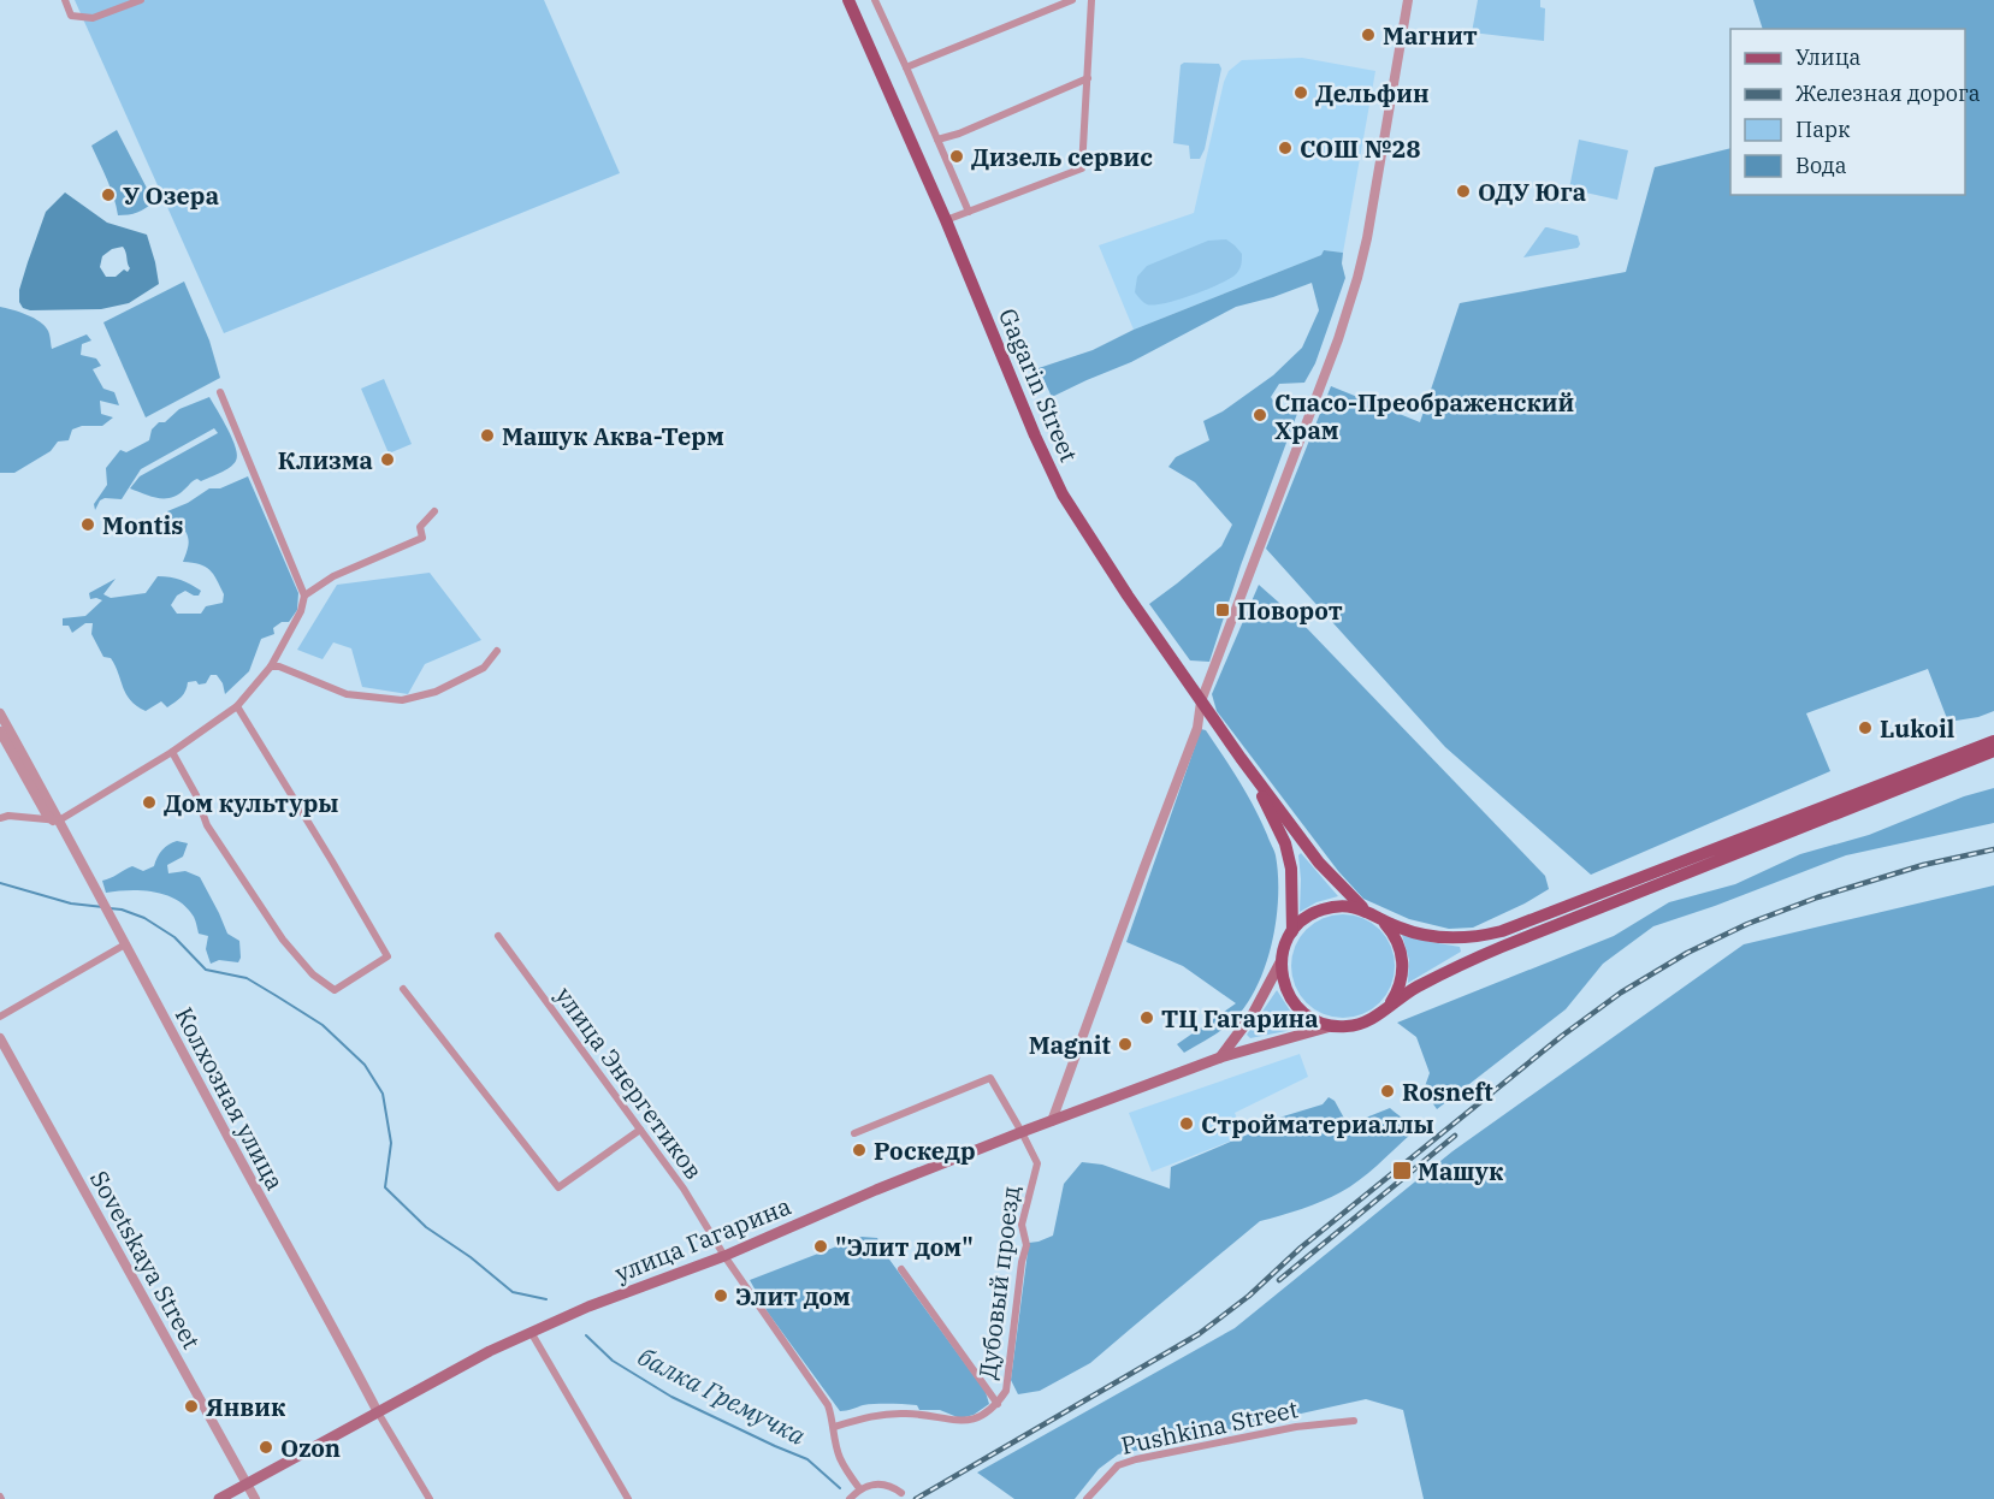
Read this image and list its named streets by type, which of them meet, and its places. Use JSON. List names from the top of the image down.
{
  "streets": {
    "main road": ["Gagarin Street", "улица Гагарина"],
    "street": [
      "улица Энергетиков",
      "Колхозная улица",
      "Sovetskaya Street",
      "Дубовый проезд",
      "Pushkina Street"
    ]
  },
  "crossings": [
    ["улица Энергетиков", "улица Гагарина"],
    ["Колхозная улица", "улица Гагарина"],
    ["улица Гагарина", "Sovetskaya Street"],
    ["улица Гагарина", "Дубовый проезд"]
  ],
  "water": ["балка Гремучка"],
  "places": {
    "other": [
      "Магнит",
      "Дельфин",
      "СОШ №28",
      "Дизель сервис",
      "ОДУ Юга",
      "У Озера",
      "Спасо-Преображенский Храм",
      "Машук Аква-Терм",
      "Клизма",
      "Montis",
      "Lukoil",
      "Дом культуры",
      "ТЦ Гагарина",
      "Magnit",
      "Rosneft",
      "Стройматериаллы",
      "Роскедр",
      "\"Элит дом\"",
      "Элит дом",
      "Янвик",
      "Ozon"
    ],
    "transit": ["Поворот", "Машук"]
  },
  "legend": [
    "Улица",
    "Железная дорога",
    "Парк",
    "Вода"
  ]
}
